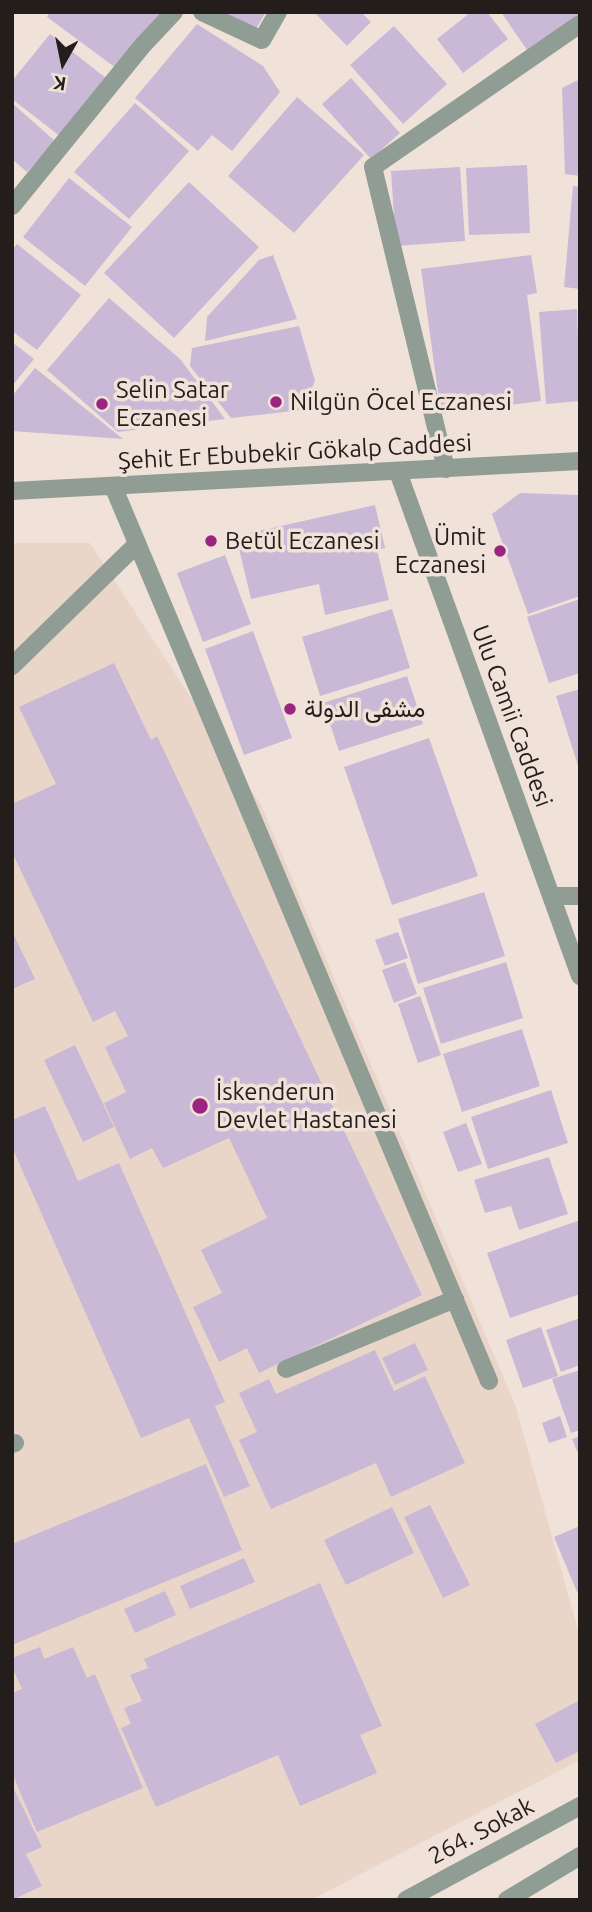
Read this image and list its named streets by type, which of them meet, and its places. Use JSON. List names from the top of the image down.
{
  "streets": {
    "street": ["Şehit Er Ebubekir Gökalp Caddesi", "Ulu Camii Caddesi", "264. Sokak"]
  },
  "crossings": [
    ["Şehit Er Ebubekir Gökalp Caddesi", "Ulu Camii Caddesi"]
  ],
  "places": [
    "Nilgün Öcel Eczanesi",
    "Selin Satar Eczanesi",
    "Betül Eczanesi",
    "Ümit Eczanesi",
    "مشفى الدولة",
    "İskenderun Devlet Hastanesi"
  ],
  "north": "bottom"
}
